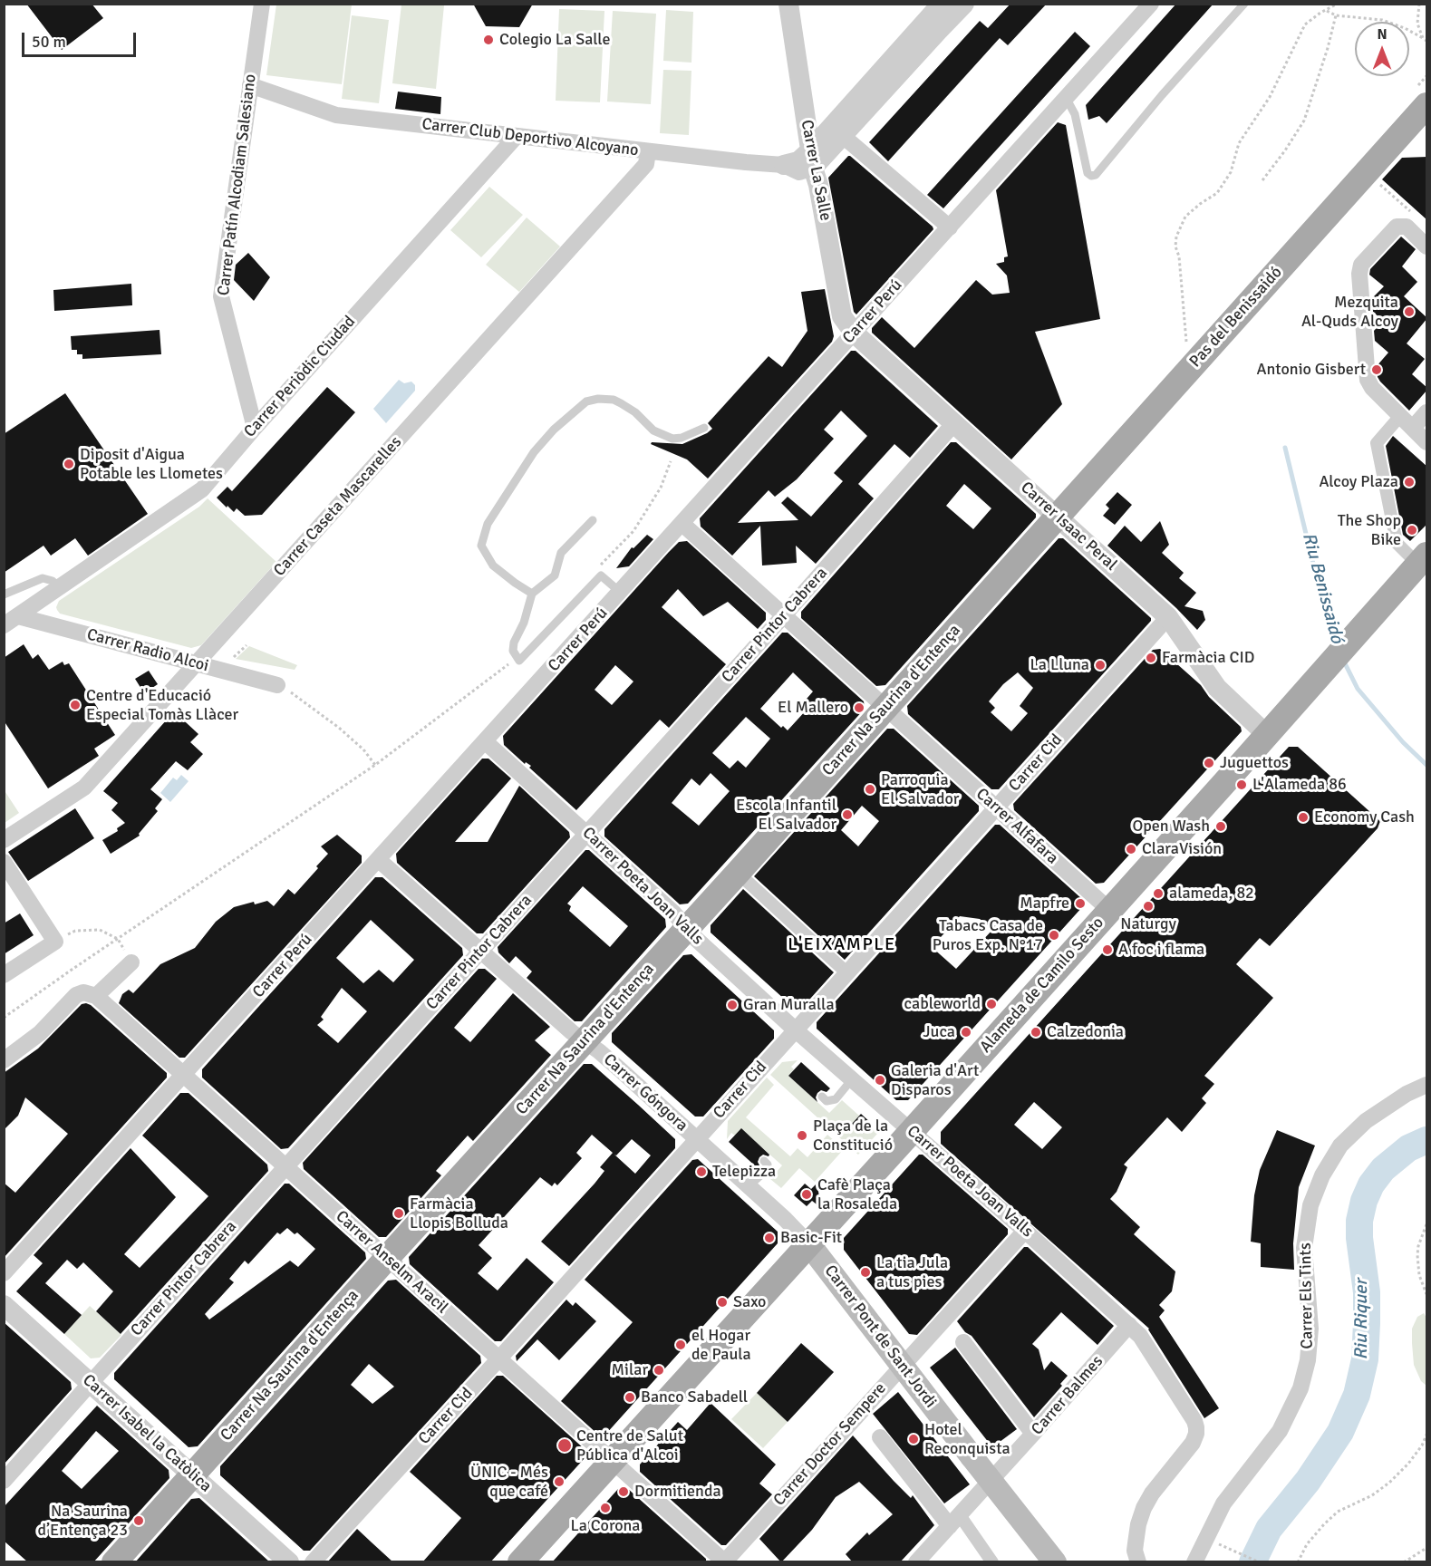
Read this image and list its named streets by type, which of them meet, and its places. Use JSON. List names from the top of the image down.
{
  "streets": {
    "main road": [
      "Pas del Benissaidó",
      "Carrer Na Saurina d'Entença",
      "Alameda de Camilo Sesto",
      "Carrer Pont de Sant Jordi"
    ],
    "street": [
      "Carrer Club Deportivo Alcoyano",
      "Carrer La Salle",
      "Carrer Patín Alcodiam Salesiano",
      "Carrer Perú",
      "Carrer Periòdic Ciudad",
      "Carrer Caseta Mascarelles",
      "Carrer Isaac Peral",
      "Carrer Pintor Cabrera",
      "Carrer Radio Alcoi",
      "Carrer Cid",
      "Carrer Alfafara",
      "Carrer Poeta Joan Valls",
      "Carrer Góngora",
      "Carrer Anselm Aracil",
      "Carrer Els Tints",
      "Carrer Balmes",
      "Carrer Isabel la Catòlica",
      "Carrer Doctor Sempere"
    ]
  },
  "crossings": [
    ["Carrer Club Deportivo Alcoyano", "Carrer Patín Alcodiam Salesiano"],
    ["Carrer Club Deportivo Alcoyano", "Carrer Periòdic Ciudad"],
    ["Carrer Club Deportivo Alcoyano", "Carrer Caseta Mascarelles"],
    ["Carrer La Salle", "Carrer Perú"],
    ["Carrer La Salle", "Carrer Isaac Peral"],
    ["Carrer Patín Alcodiam Salesiano", "Carrer Periòdic Ciudad"],
    ["Carrer Perú", "Carrer Isaac Peral"],
    ["Carrer Perú", "Carrer Alfafara"],
    ["Carrer Perú", "Carrer Poeta Joan Valls"],
    ["Carrer Perú", "Carrer Góngora"],
    ["Carrer Perú", "Carrer Anselm Aracil"],
    ["Pas del Benissaidó", "Carrer Isaac Peral"],
    ["Pas del Benissaidó", "Carrer Na Saurina d'Entença"],
    ["Carrer Periòdic Ciudad", "Carrer Radio Alcoi"],
    ["Carrer Caseta Mascarelles", "Carrer Radio Alcoi"],
    ["Carrer Isaac Peral", "Carrer Pintor Cabrera"],
    ["Carrer Isaac Peral", "Carrer Na Saurina d'Entença"],
    ["Carrer Isaac Peral", "Carrer Cid"],
    ["Carrer Isaac Peral", "Alameda de Camilo Sesto"],
    ["Carrer Pintor Cabrera", "Carrer Alfafara"],
    ["Carrer Pintor Cabrera", "Carrer Poeta Joan Valls"],
    ["Carrer Pintor Cabrera", "Carrer Góngora"],
    ["Carrer Pintor Cabrera", "Carrer Anselm Aracil"],
    ["Carrer Pintor Cabrera", "Carrer Isabel la Catòlica"],
    ["Carrer Na Saurina d'Entença", "Carrer Alfafara"],
    ["Carrer Na Saurina d'Entença", "Carrer Poeta Joan Valls"],
    ["Carrer Na Saurina d'Entença", "Carrer Góngora"],
    ["Carrer Na Saurina d'Entença", "Carrer Anselm Aracil"],
    ["Carrer Na Saurina d'Entença", "Carrer Isabel la Catòlica"],
    ["Carrer Cid", "Carrer Alfafara"],
    ["Carrer Cid", "Carrer Poeta Joan Valls"],
    ["Carrer Cid", "Carrer Góngora"],
    ["Carrer Cid", "Carrer Anselm Aracil"],
    ["Carrer Alfafara", "Alameda de Camilo Sesto"],
    ["Carrer Poeta Joan Valls", "Alameda de Camilo Sesto"],
    ["Carrer Poeta Joan Valls", "Carrer Balmes"],
    ["Carrer Poeta Joan Valls", "Carrer Doctor Sempere"],
    ["Alameda de Camilo Sesto", "Carrer Góngora"],
    ["Alameda de Camilo Sesto", "Carrer Anselm Aracil"],
    ["Alameda de Camilo Sesto", "Carrer Pont de Sant Jordi"],
    ["Carrer Góngora", "Carrer Pont de Sant Jordi"],
    ["Carrer Anselm Aracil", "Carrer Doctor Sempere"],
    ["Carrer Pont de Sant Jordi", "Carrer Doctor Sempere"]
  ],
  "districts": ["L'EIXAMPLE"],
  "water": ["Riu Benissaidó", "Riu Riquer"],
  "places": [
    "Colegio La Salle",
    "Mezquita Al-Quds Alcoy",
    "Antonio Gisbert",
    "Diposit d'Aigua Potable les Llometes",
    "Alcoy Plaza",
    "The Shop Bike",
    "Farmàcia CID",
    "La Lluna",
    "Centre d'Educació Especial Tomàs Llàcer",
    "El Mallero",
    "Juguettos",
    "L'Alameda 86",
    "Parroquia El Salvador",
    "Escola Infantil El Salvador",
    "Economy Cash",
    "Open Wash",
    "ClaraVisión",
    "alameda, 82",
    "Mapfre",
    "Naturgy",
    "Tabacs Casa de Puros Exp. N°17",
    "A foc i flama",
    "cableworld",
    "Gran Muralla",
    "Juca",
    "Calzedonia",
    "Galeria d'Art Disparos",
    "Plaça de la Constitució",
    "Telepizza",
    "Cafè Plaça la Rosaleda",
    "Farmàcia Llopis Bolluda",
    "Basic-Fit",
    "La tia Jula a tus pies",
    "Saxo",
    "el Hogar de Paula",
    "Milar",
    "Banco Sabadell",
    "Hotel Reconquista",
    "Centre de Salut Pública d'Alcoi",
    "ÜNIC - Més que café",
    "Dormitienda",
    "La Corona",
    "Na Saurina d’Entença 23"
  ],
  "scale_bar": "50 m",
  "north": "top"
}
